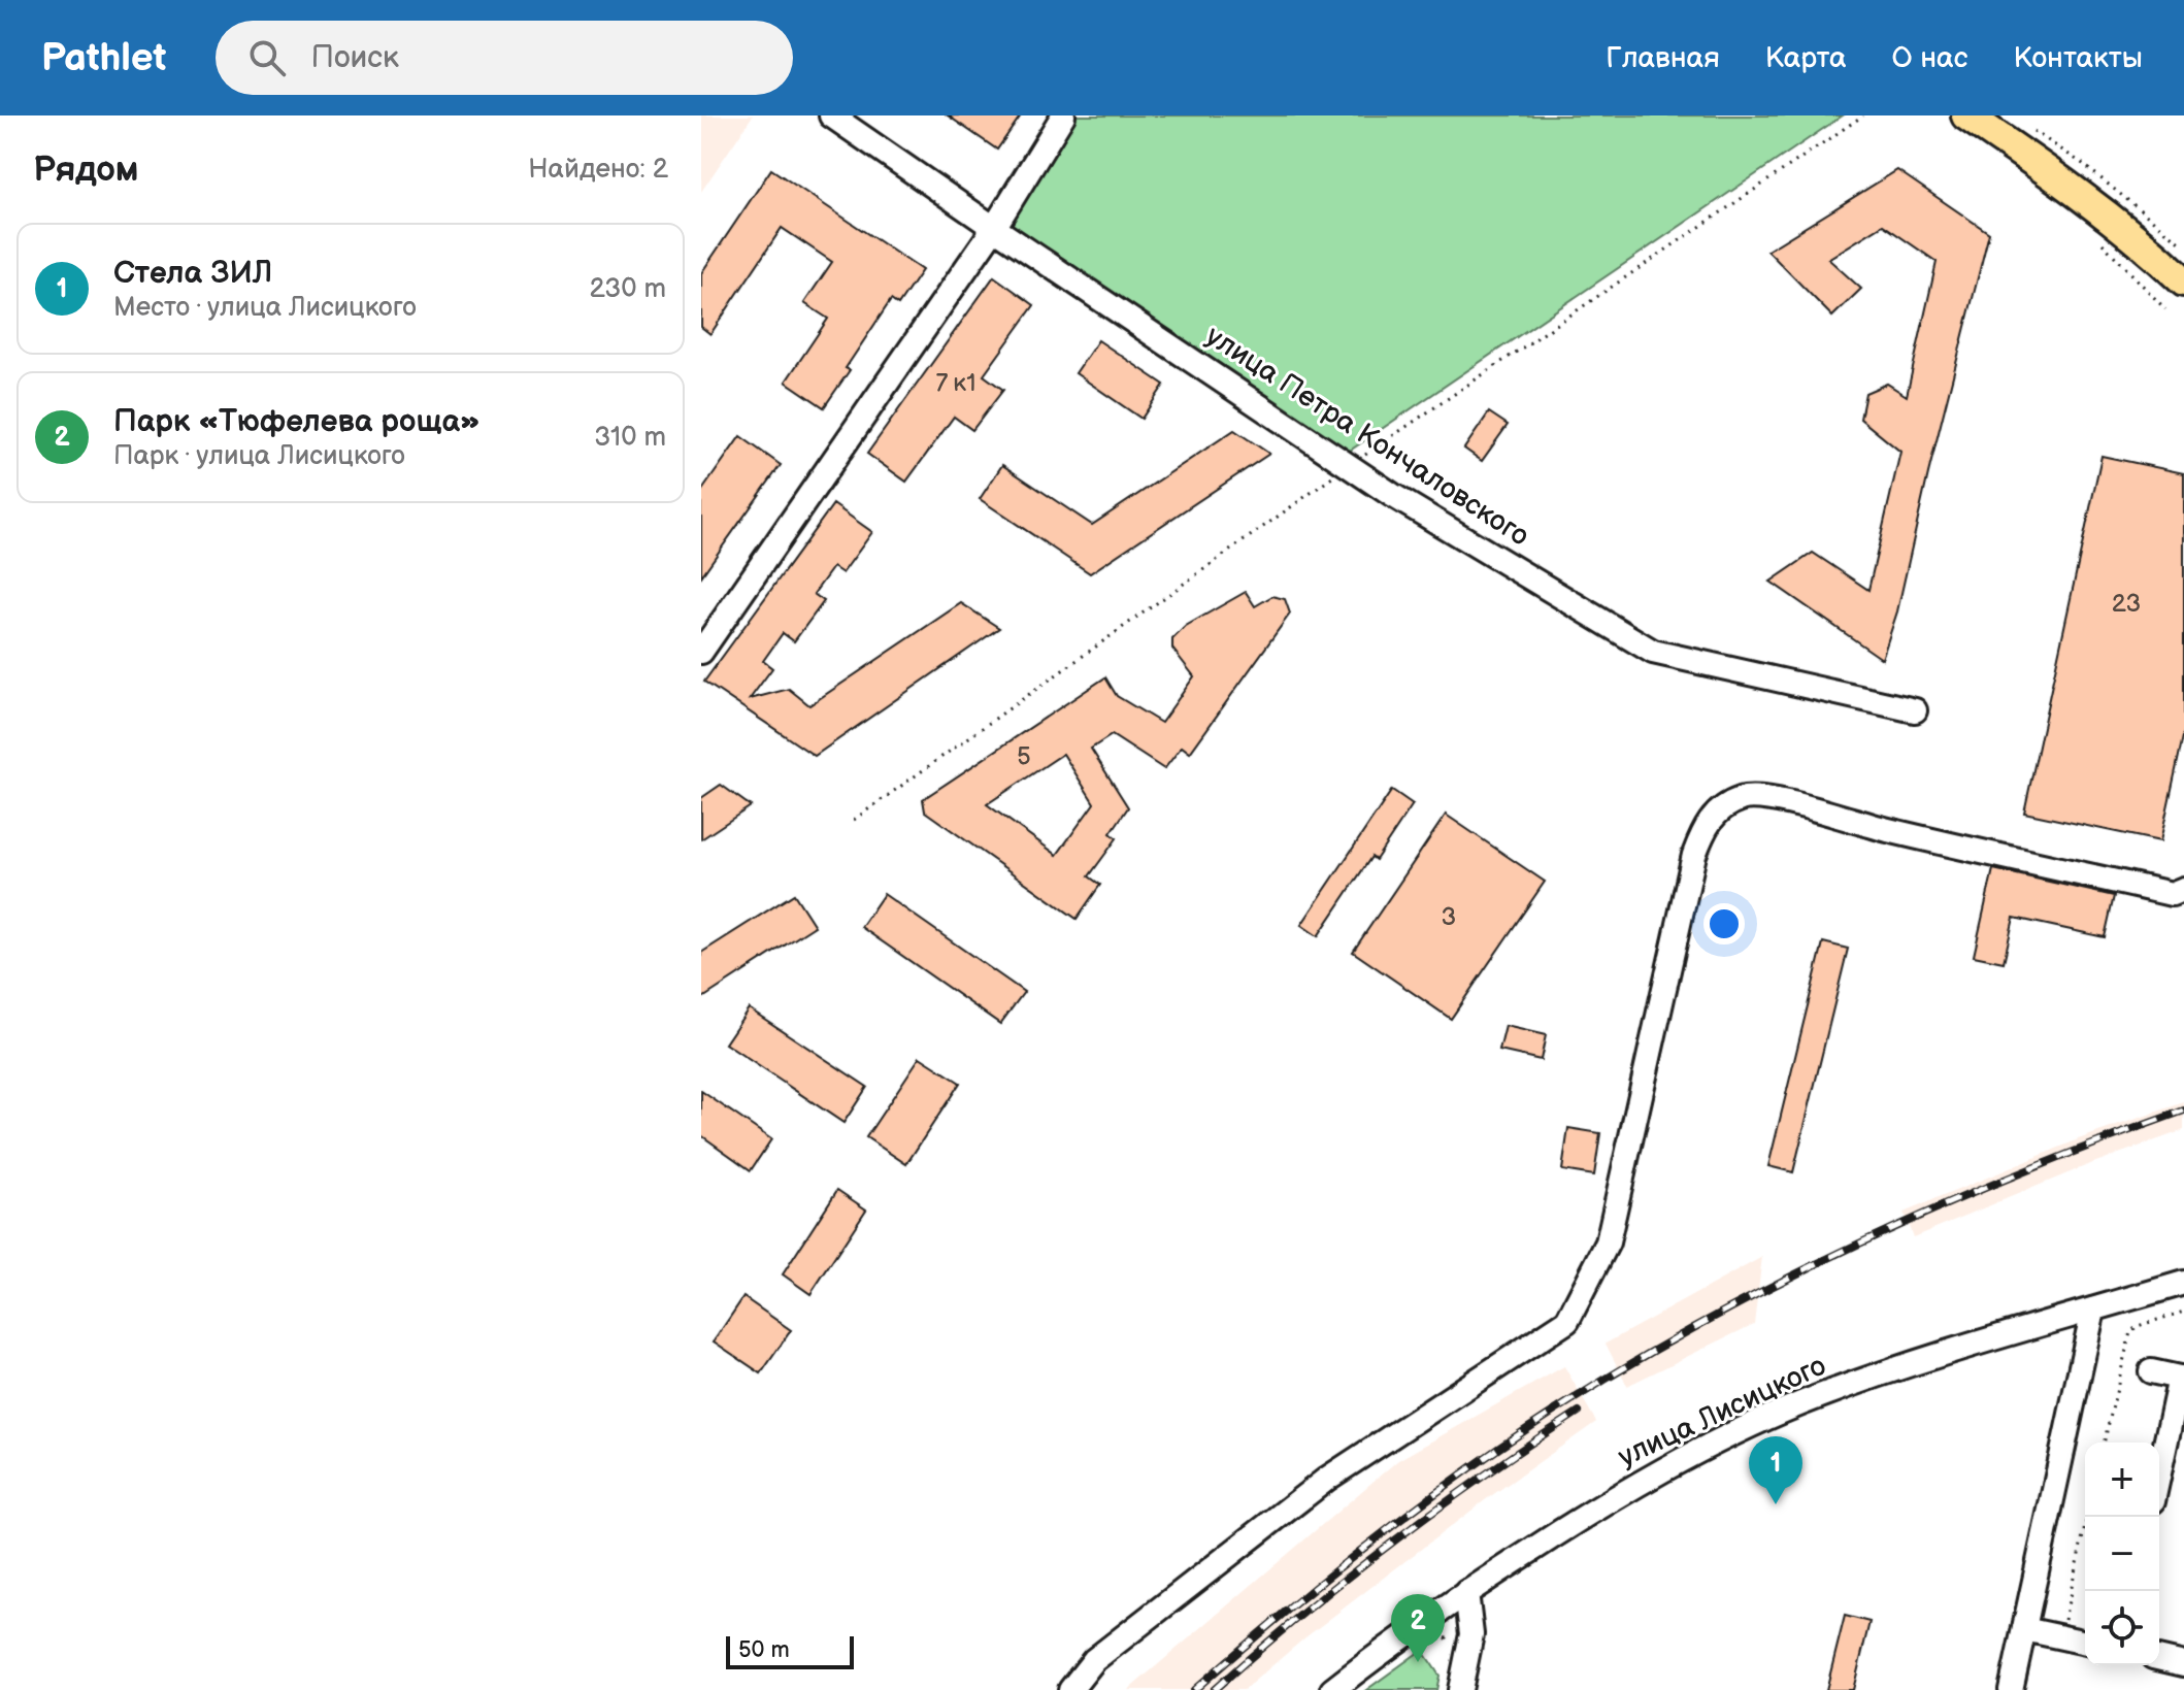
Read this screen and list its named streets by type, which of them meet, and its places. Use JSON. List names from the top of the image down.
{
  "streets": {
    "street": ["улица Петра Кончаловского", "улица Лисицкого"]
  },
  "house_numbers": [
    "7 к1",
    "23",
    "5",
    "3"
  ],
  "scale_bar": "50 m",
  "page": {
    "header": "Pathlet",
    "search": "Поиск",
    "nav": [
      "Главная",
      "Карта",
      "О нас",
      "Контакты"
    ],
    "heading": ["Рядом", "Найдено: 2"],
    "list": [
      {
        "mark": "1",
        "name": "Стела ЗИЛ",
        "note": "Место · улица Лисицкого",
        "value": "230 m"
      },
      {
        "mark": "2",
        "name": "Парк «Тюфелева роща»",
        "note": "Парк · улица Лисицкого",
        "value": "310 m"
      }
    ],
    "pins": ["1", "2"],
    "map_buttons": ["+", "−"],
    "scale": "50 m"
  }
}
